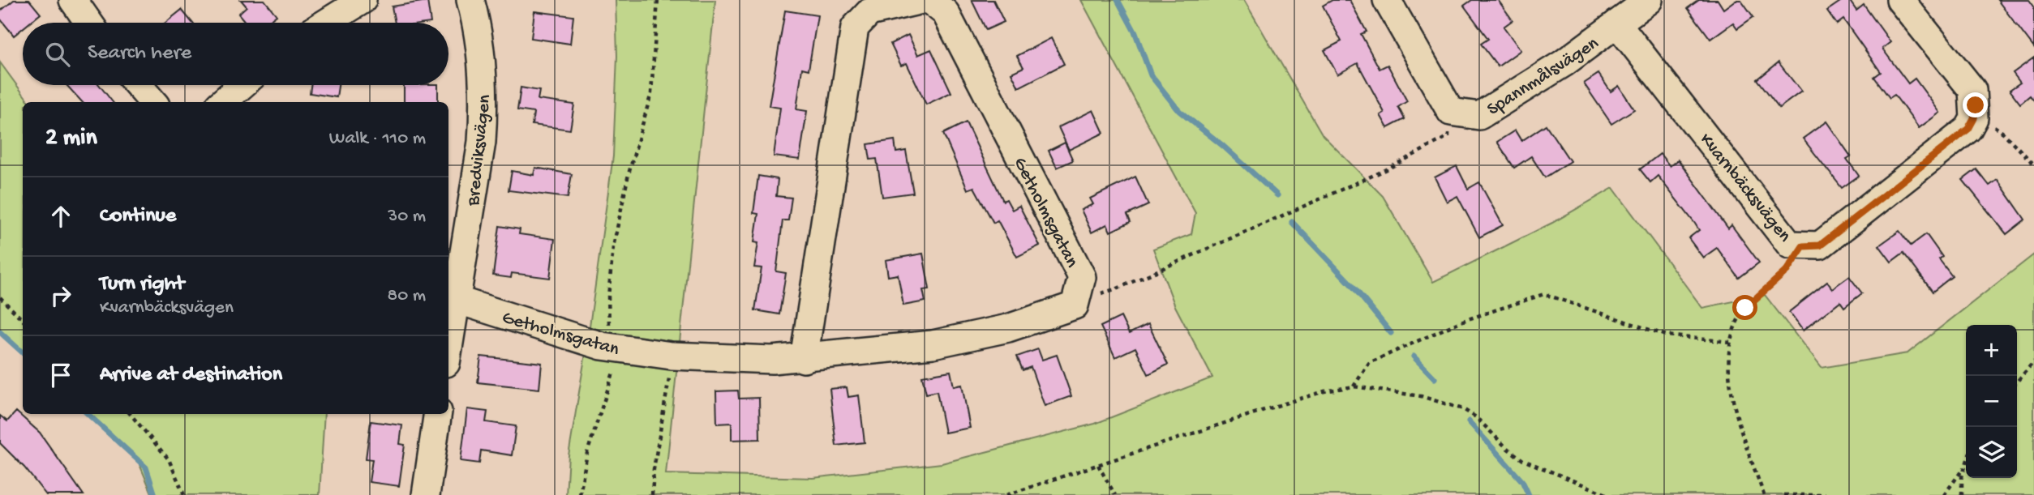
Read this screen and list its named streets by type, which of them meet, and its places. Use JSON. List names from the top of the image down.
{
  "streets": {
    "street": [
      "Spannmålsvägen",
      "Bredviksvägen",
      "Kvarnbäcksvägen",
      "Getholmsgatan"
    ]
  },
  "crossings": [
    ["Spannmålsvägen", "Kvarnbäcksvägen"],
    ["Bredviksvägen", "Getholmsgatan"]
  ],
  "page": {
    "search": "Search here",
    "heading": ["2 min", "Walk · 110 m"],
    "list": [
      ["Continue", "30 m"],
      ["Turn right", "Kvarnbäcksvägen", "80 m"],
      "Arrive at destination"
    ],
    "map_buttons": ["+", "−"]
  }
}
